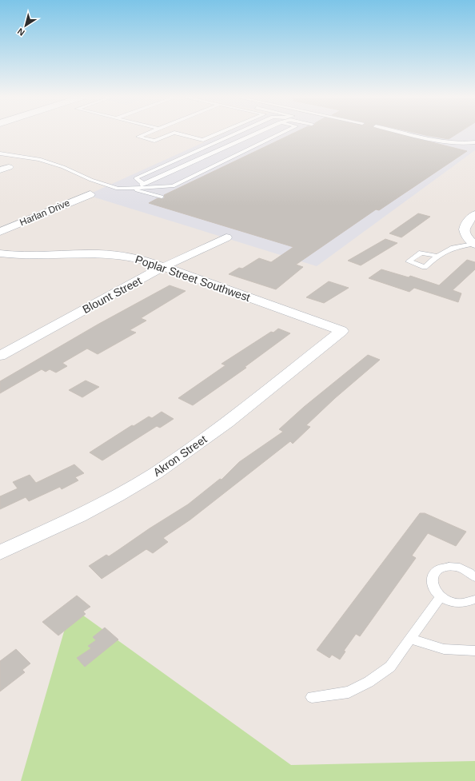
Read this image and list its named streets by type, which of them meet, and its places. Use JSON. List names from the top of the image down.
{
  "streets": {
    "street": [
      "Harlan Drive",
      "Poplar Street Southwest",
      "Blount Street",
      "Akron Street"
    ]
  },
  "crossings": [
    ["Poplar Street Southwest", "Blount Street"],
    ["Poplar Street Southwest", "Akron Street"]
  ],
  "north": "bottom left"
}
